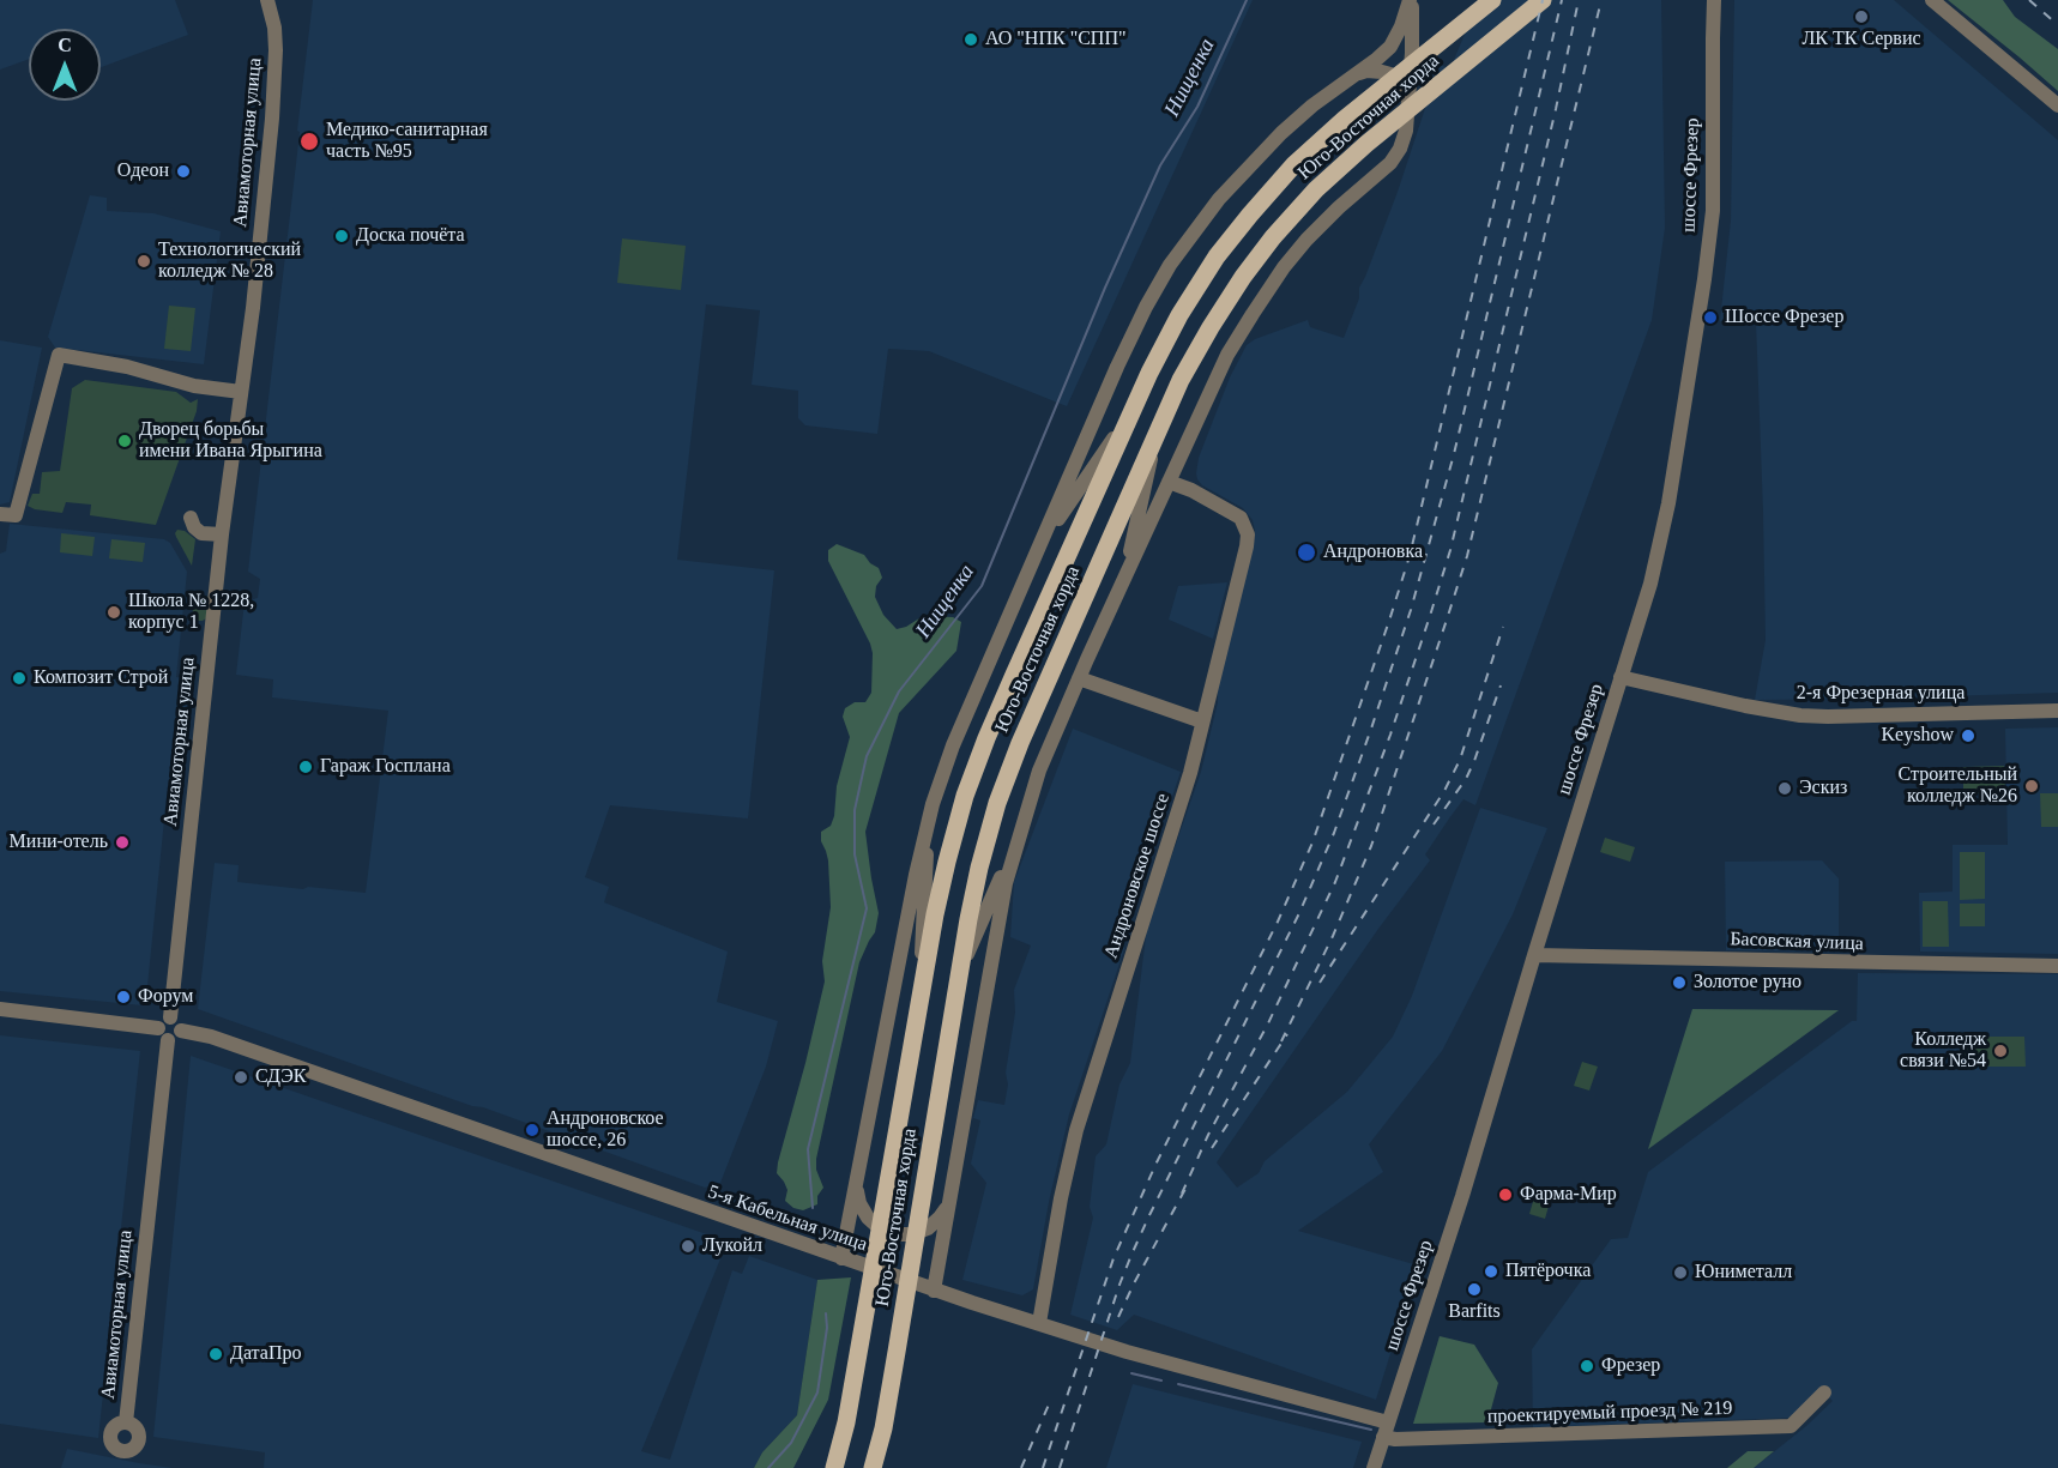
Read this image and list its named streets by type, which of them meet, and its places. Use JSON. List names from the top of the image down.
{
  "streets": {
    "main road": ["Юго-Восточная хорда"],
    "street": [
      "Авиамоторная улица",
      "шоссе Фрезер",
      "2-я Фрезерная улица",
      "Андроновское шоссе",
      "Басовская улица",
      "5-я Кабельная улица",
      "проектируемый проезд № 219"
    ]
  },
  "crossings": [
    ["Авиамоторная улица", "5-я Кабельная улица"],
    ["шоссе Фрезер", "2-я Фрезерная улица"],
    ["шоссе Фрезер", "Басовская улица"],
    ["шоссе Фрезер", "5-я Кабельная улица"],
    ["шоссе Фрезер", "проектируемый проезд № 219"],
    ["Андроновское шоссе", "5-я Кабельная улица"],
    ["5-я Кабельная улица", "проектируемый проезд № 219"]
  ],
  "water": ["Нищенка"],
  "places": [
    "ЛК ТК Сервис",
    "АО \"НПК \"СПП\"",
    "Медико-санитарная часть №95",
    "Одеон",
    "Доска почёта",
    "Технологический колледж № 28",
    "Шоссе Фрезер",
    "Дворец борьбы имени Ивана Ярыгина",
    "Андроновка",
    "Школа № 1228, корпус 1",
    "Композит Строй",
    "Keyshow",
    "Гараж Госплана",
    "Строительный колледж №26",
    "Эскиз",
    "Мини-отель",
    "Золотое руно",
    "Форум",
    "Колледж связи №54",
    "СДЭК",
    "Андроновское шоссе, 26",
    "Фарма-Мир",
    "Лукойл",
    "Пятёрочка",
    "Юниметалл",
    "Barfits",
    "ДатаПро",
    "Фрезер"
  ],
  "north": "top"
}
